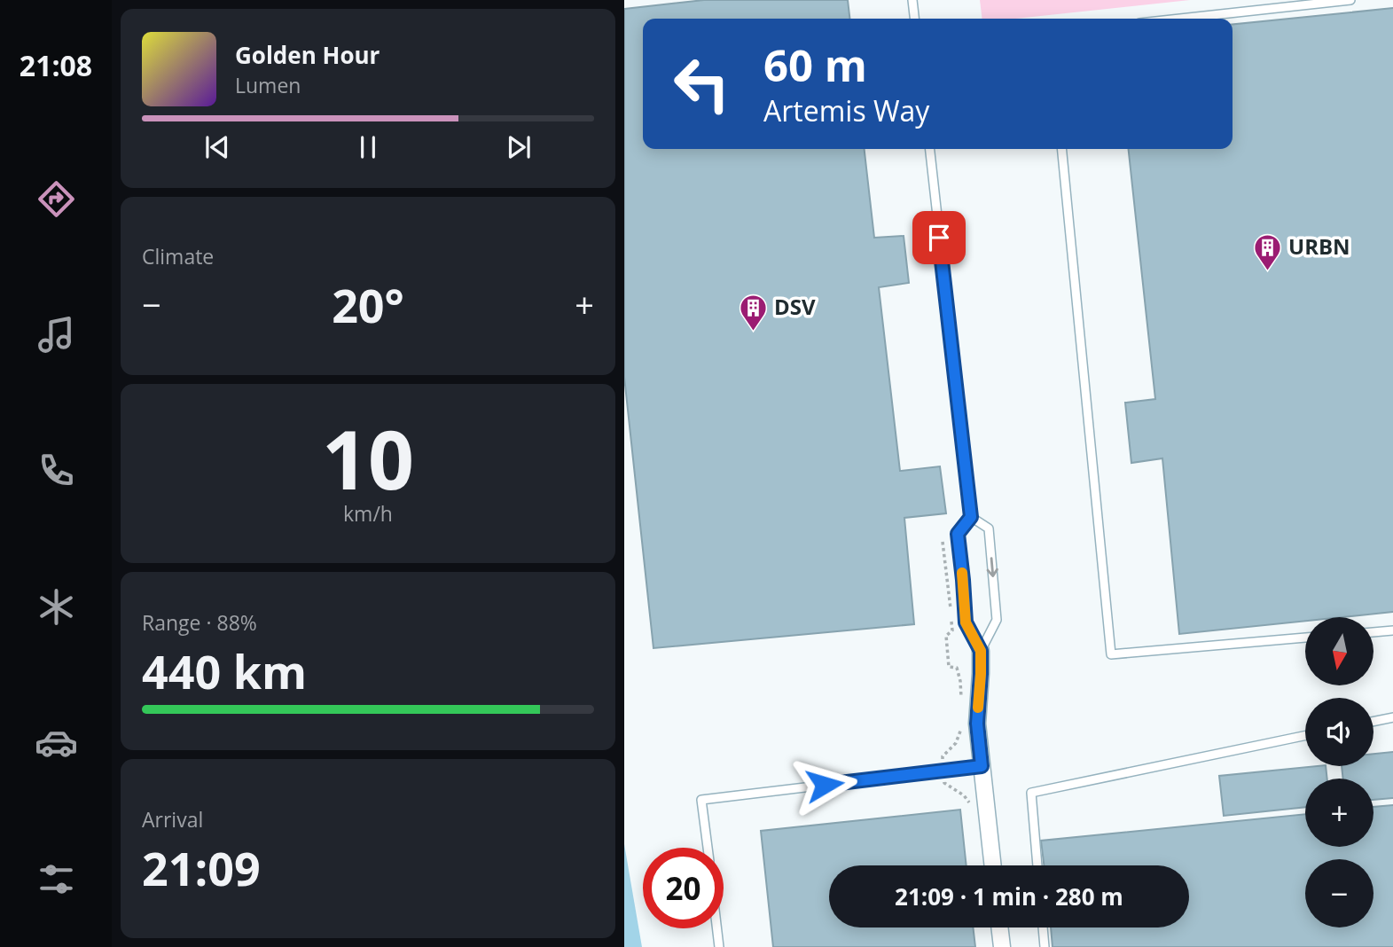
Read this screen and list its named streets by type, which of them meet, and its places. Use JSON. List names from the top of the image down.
{
  "places": {
    "building": ["URBN", "DSV"]
  },
  "north": "bottom",
  "page": {
    "tabs": "21:08",
    "turn": ["60 m", "Artemis Way"],
    "song": ["Golden Hour", "Lumen"],
    "tile": [
      "Climate",
      ["10", "km/h"],
      ["Range · 88%", "440 km"],
      ["Arrival", "21:09"]
    ],
    "heat": ["−", "20°", "+"],
    "map_buttons": ["+", "−"],
    "limit": "20",
    "trip": "21:09 · 1 min · 280 m"
  }
}
